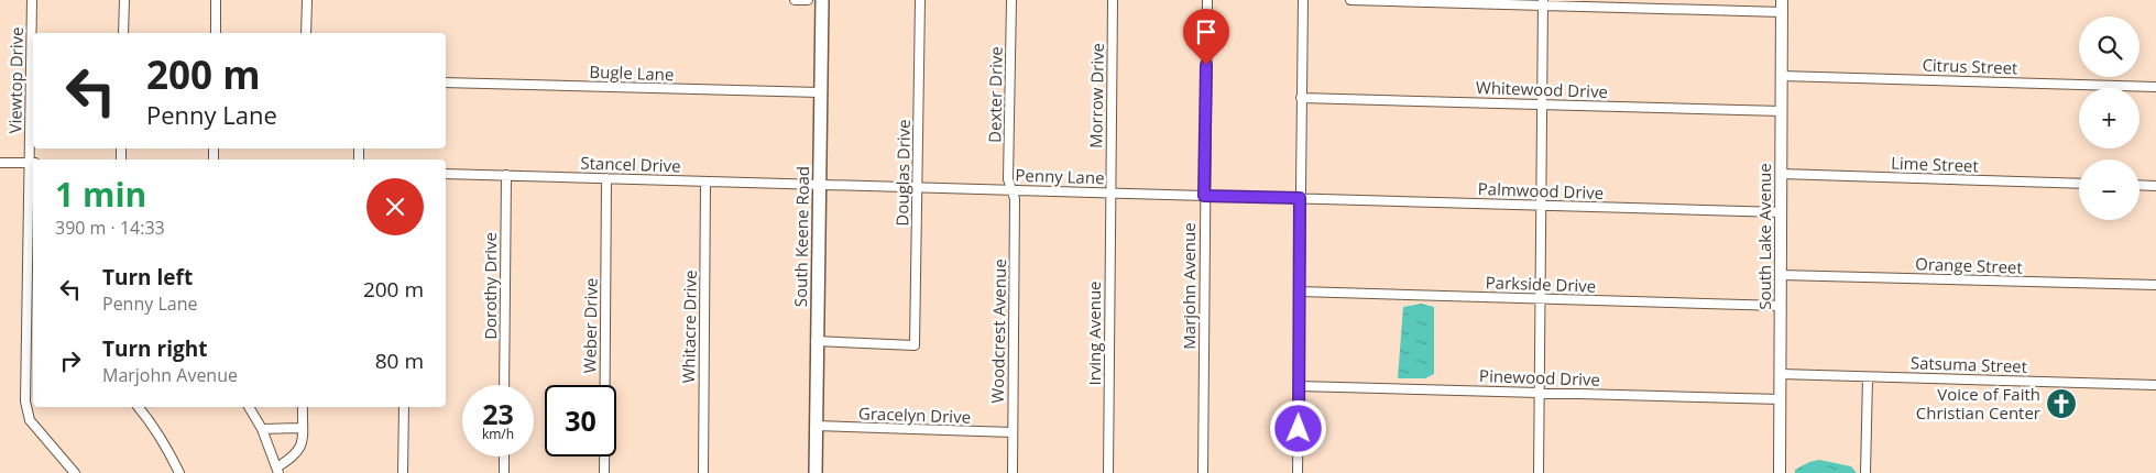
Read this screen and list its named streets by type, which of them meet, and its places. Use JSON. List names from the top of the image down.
{
  "streets": {
    "main road": ["South Keene Road"],
    "street": [
      "Citrus Street",
      "Bugle Lane",
      "Viewtop Drive",
      "Whitewood Drive",
      "Dexter Drive",
      "Morrow Drive",
      "Stancel Drive",
      "Lime Street",
      "Douglas Drive",
      "Penny Lane",
      "Palmwood Drive",
      "South Lake Avenue",
      "Orange Street",
      "Parkside Drive",
      "Dorothy Drive",
      "Marjohn Avenue",
      "Weber Drive",
      "Whitacre Drive",
      "Woodcrest Avenue",
      "Irving Avenue",
      "Satsuma Street",
      "Pinewood Drive",
      "Gracelyn Drive"
    ]
  },
  "crossings": [
    ["Citrus Street", "South Lake Avenue"],
    ["Bugle Lane", "South Keene Road"],
    ["Whitewood Drive", "South Lake Avenue"],
    ["Dexter Drive", "Penny Lane"],
    ["Dexter Drive", "Woodcrest Avenue"],
    ["Morrow Drive", "Penny Lane"],
    ["Morrow Drive", "Irving Avenue"],
    ["Stancel Drive", "Penny Lane"],
    ["Stancel Drive", "South Keene Road"],
    ["Stancel Drive", "Dorothy Drive"],
    ["Stancel Drive", "Weber Drive"],
    ["Stancel Drive", "Whitacre Drive"],
    ["Lime Street", "South Lake Avenue"],
    ["Douglas Drive", "Penny Lane"],
    ["Douglas Drive", "South Keene Road"],
    ["Penny Lane", "Palmwood Drive"],
    ["Penny Lane", "South Keene Road"],
    ["Penny Lane", "Marjohn Avenue"],
    ["Penny Lane", "Woodcrest Avenue"],
    ["Penny Lane", "Irving Avenue"],
    ["Palmwood Drive", "South Lake Avenue"],
    ["South Keene Road", "Gracelyn Drive"],
    ["South Lake Avenue", "Orange Street"],
    ["South Lake Avenue", "Parkside Drive"],
    ["South Lake Avenue", "Satsuma Street"],
    ["South Lake Avenue", "Pinewood Drive"],
    ["Woodcrest Avenue", "Gracelyn Drive"]
  ],
  "places": {
    "church": ["Voice of Faith Christian Center"]
  },
  "page": {
    "map_buttons": ["+", "−"],
    "turn": ["200 m", "Penny Lane"],
    "heading": ["1 min", "390 m · 14:33"],
    "list": [
      {
        "name": "Turn left",
        "note": "Penny Lane",
        "value": "200 m"
      },
      {
        "name": "Turn right",
        "note": "Marjohn Avenue",
        "value": "80 m"
      }
    ],
    "speed": "23 km/h",
    "limit": "30"
  }
}
